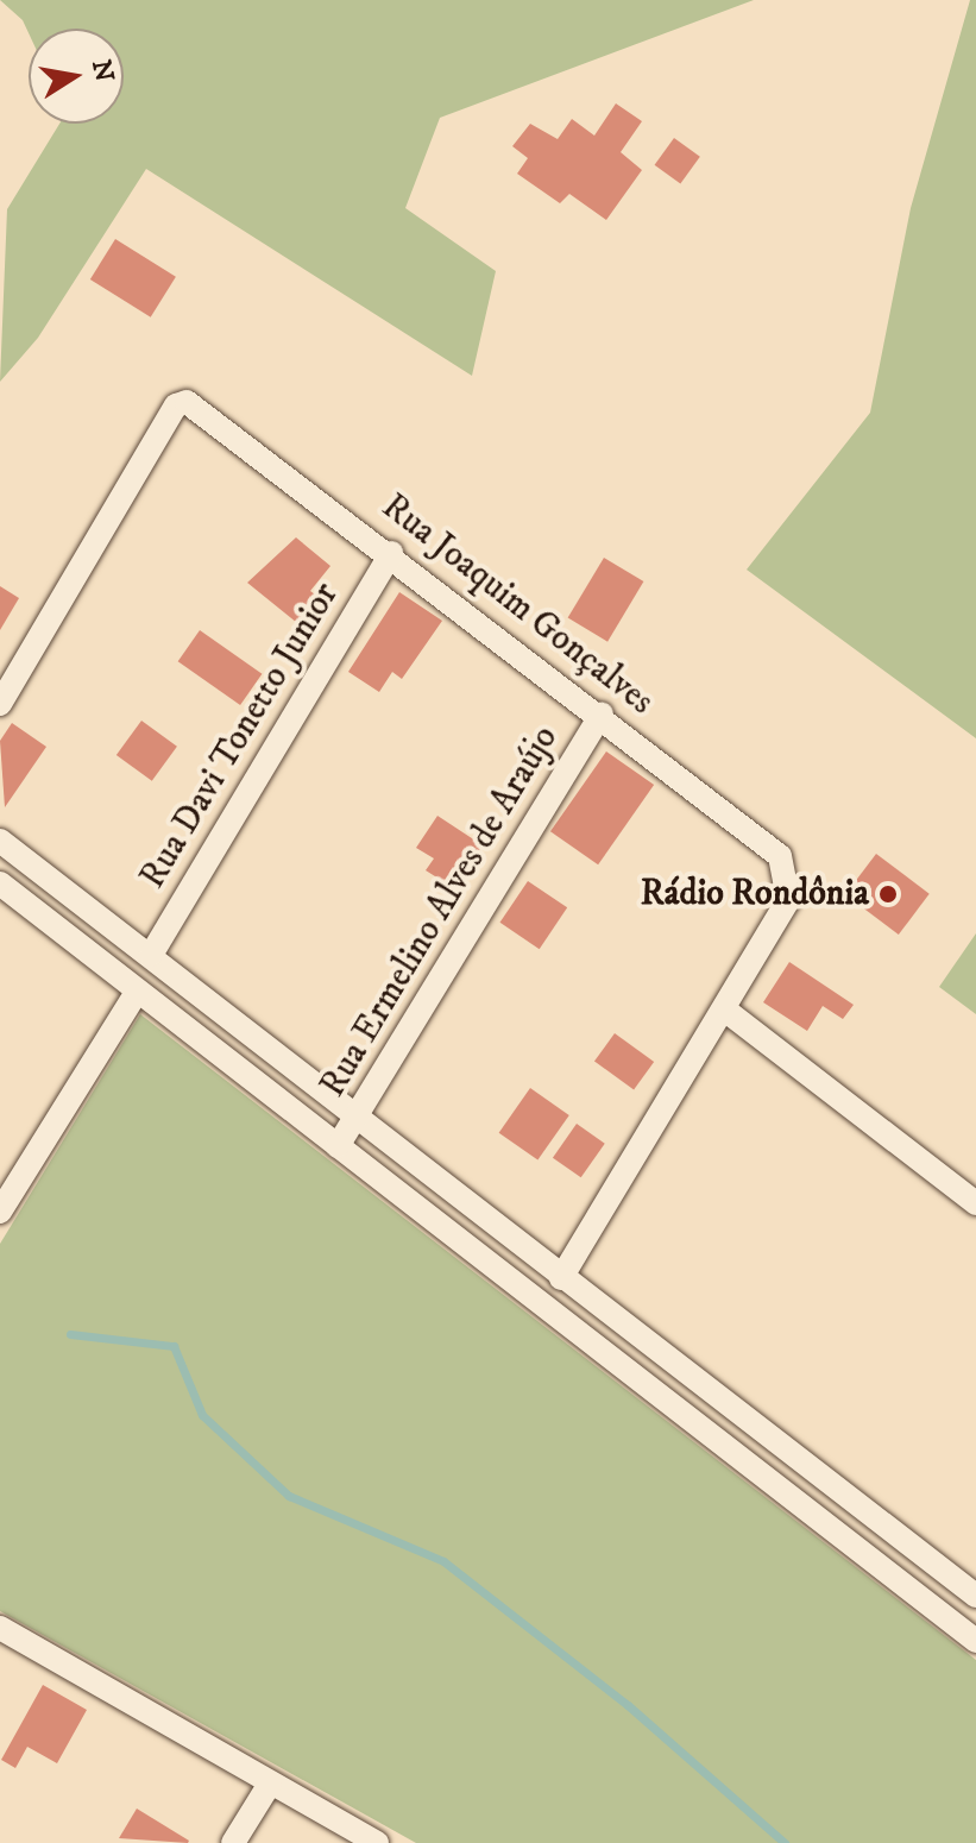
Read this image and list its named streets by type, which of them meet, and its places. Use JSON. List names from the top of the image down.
{
  "streets": {
    "street": ["Rua Joaquim Gonçalves", "Rua Davi Tonetto Junior", "Rua Ermelino Alves de Araújo"]
  },
  "crossings": [
    ["Rua Joaquim Gonçalves", "Rua Davi Tonetto Junior"],
    ["Rua Joaquim Gonçalves", "Rua Ermelino Alves de Araújo"]
  ],
  "places": ["Rádio Rondônia"],
  "north": "right"
}
